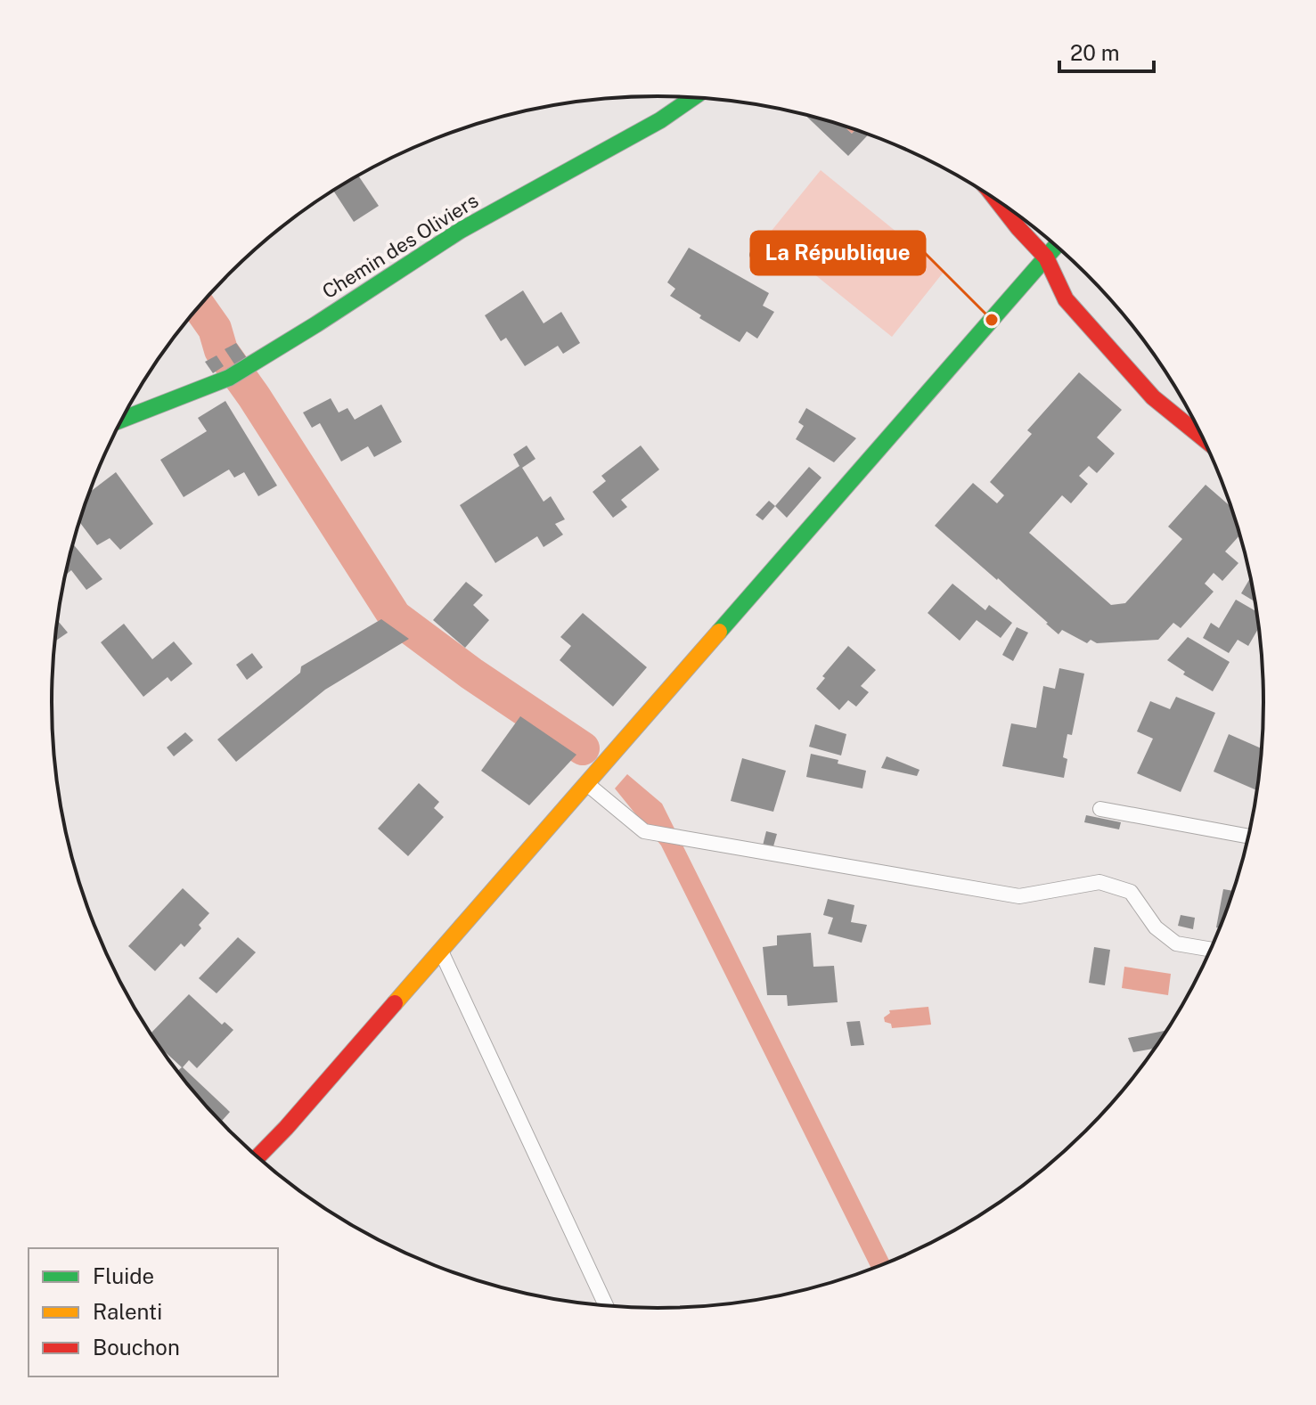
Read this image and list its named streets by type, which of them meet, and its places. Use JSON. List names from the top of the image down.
{
  "streets": {
    "main road": ["Chemin des Oliviers"]
  },
  "places": ["La République"],
  "legend": ["Fluide", "Ralenti", "Bouchon"],
  "scale_bar": "20 m"
}
